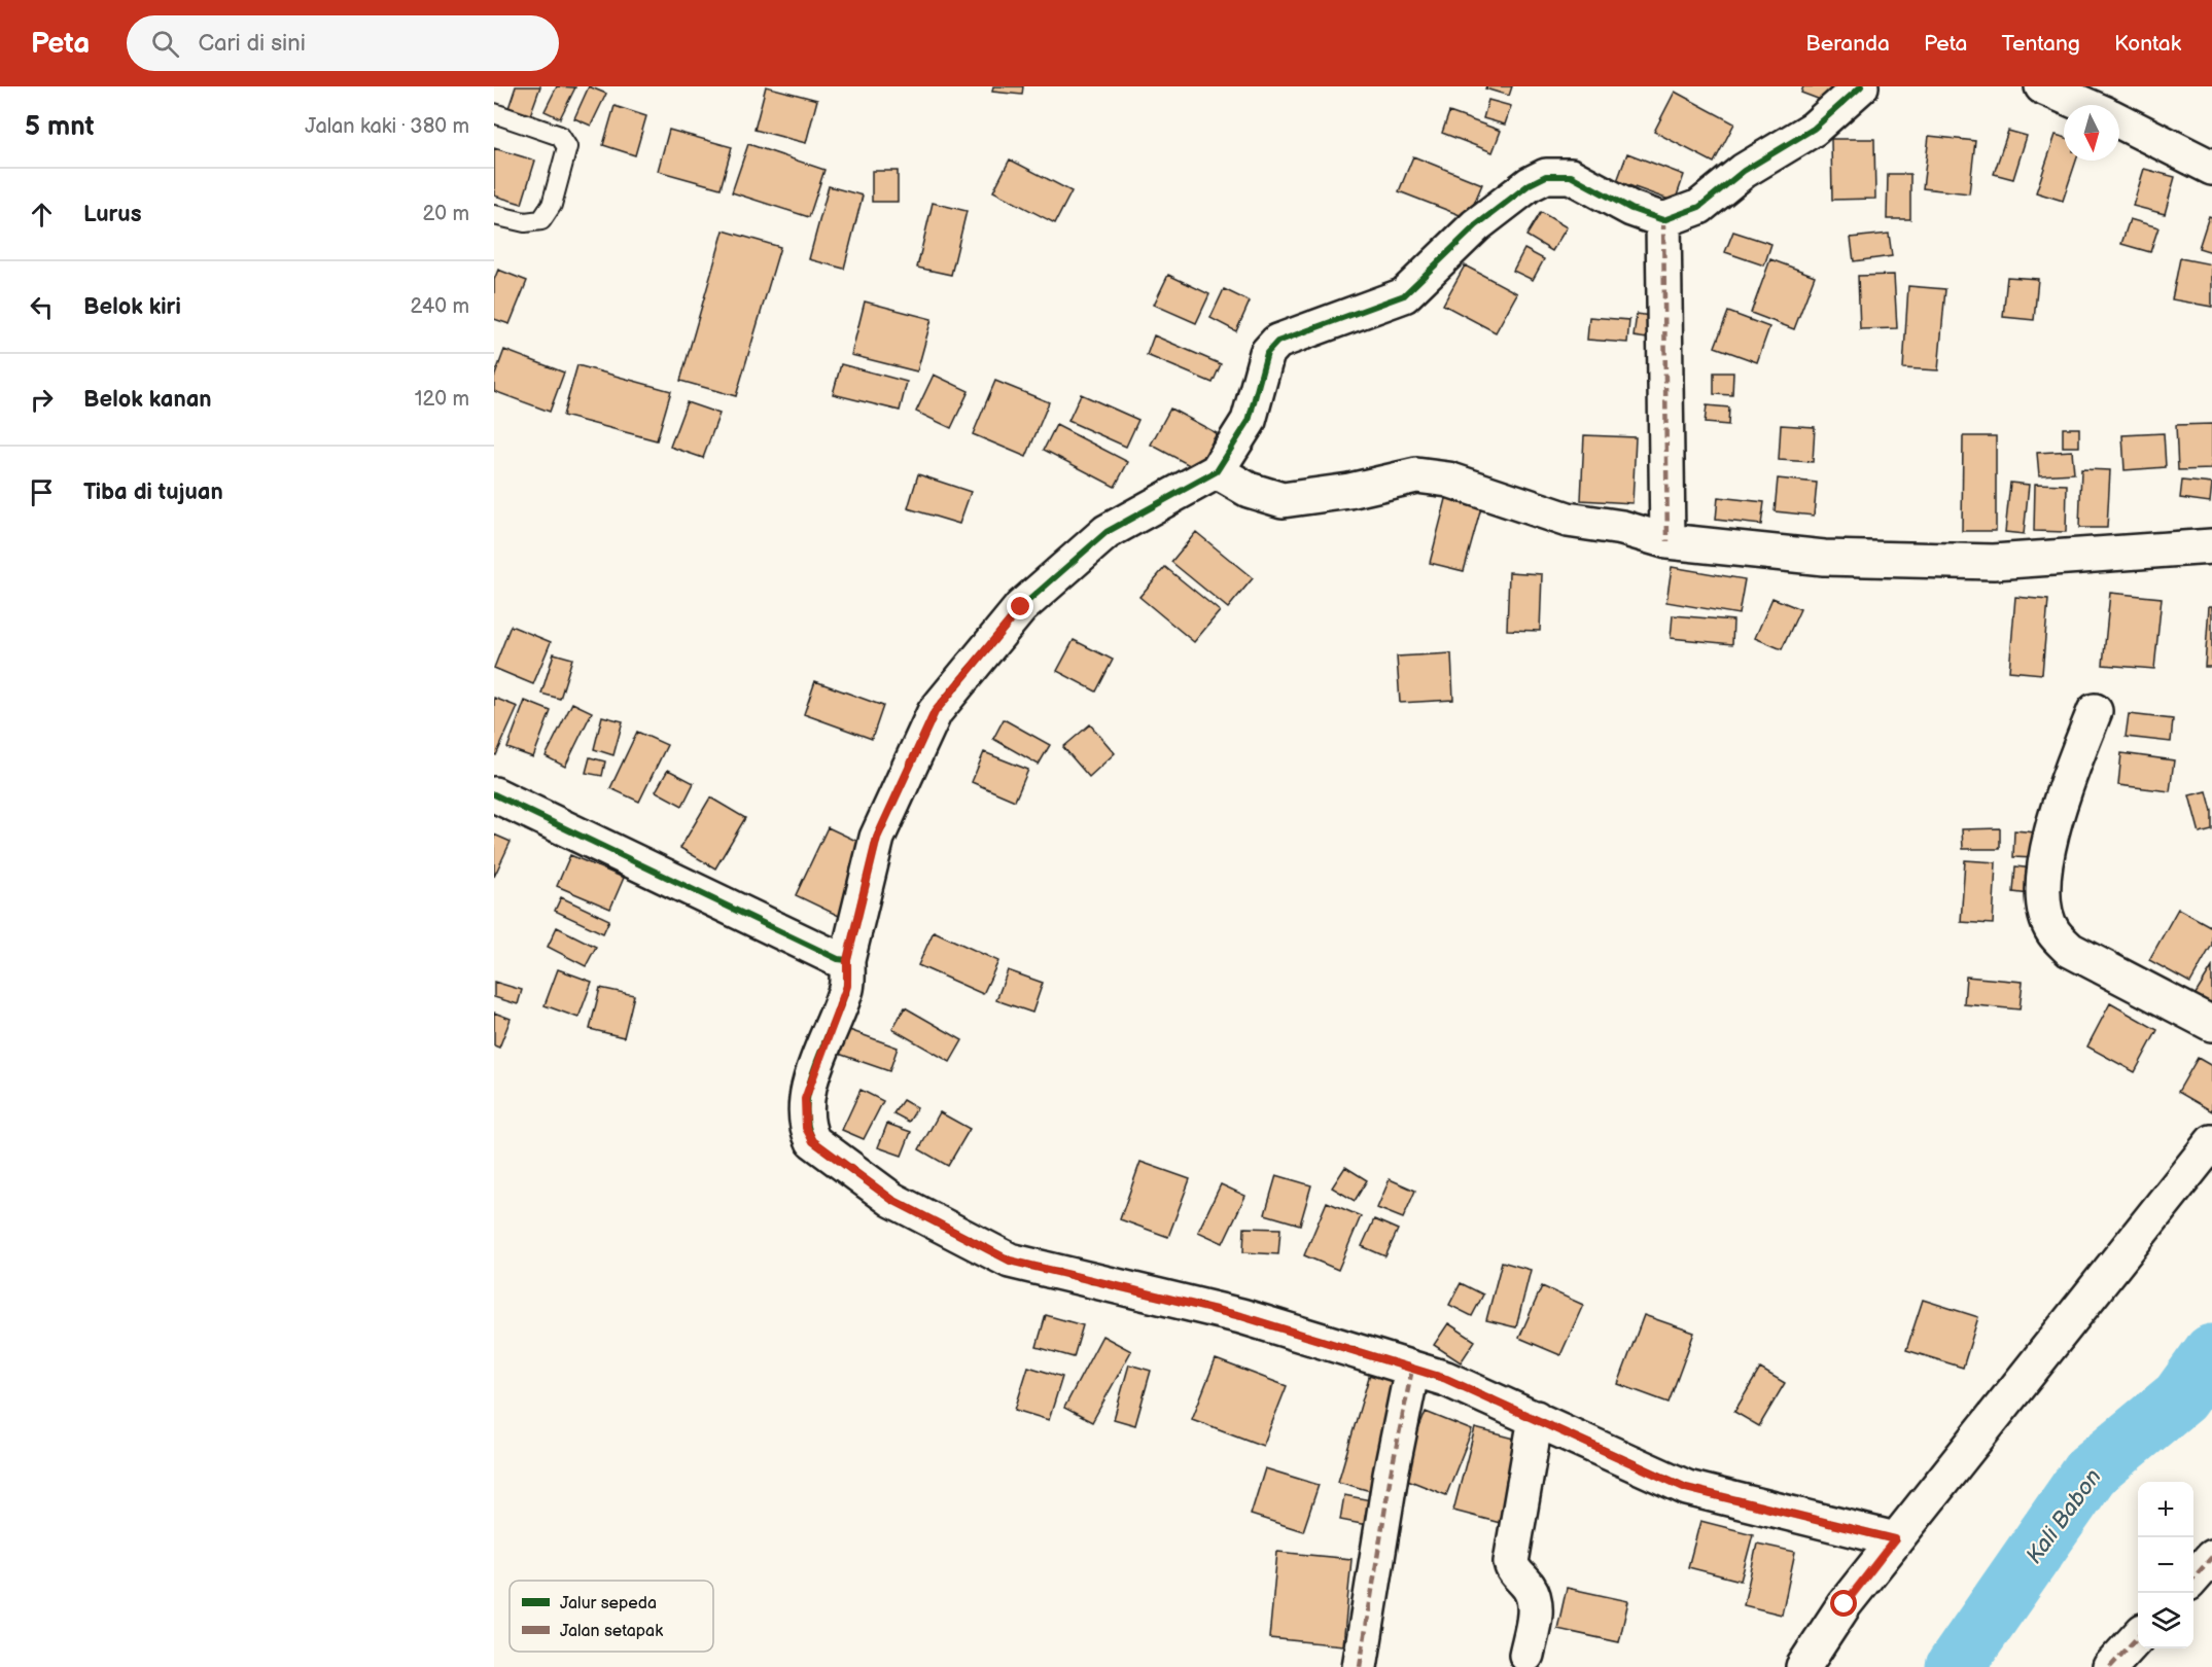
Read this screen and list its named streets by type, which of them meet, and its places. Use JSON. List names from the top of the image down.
{
  "water": ["Kali Babon"],
  "legend": ["Jalur sepeda", "Jalan setapak"],
  "north": "bottom",
  "page": {
    "header": "Peta",
    "search": "Cari di sini",
    "nav": [
      "Beranda",
      "Peta",
      "Tentang",
      "Kontak"
    ],
    "heading": ["5 mnt", "Jalan kaki · 380 m"],
    "list": [
      ["Lurus", "20 m"],
      ["Belok kiri", "240 m"],
      ["Belok kanan", "120 m"],
      "Tiba di tujuan"
    ],
    "map_buttons": ["+", "−"]
  }
}
